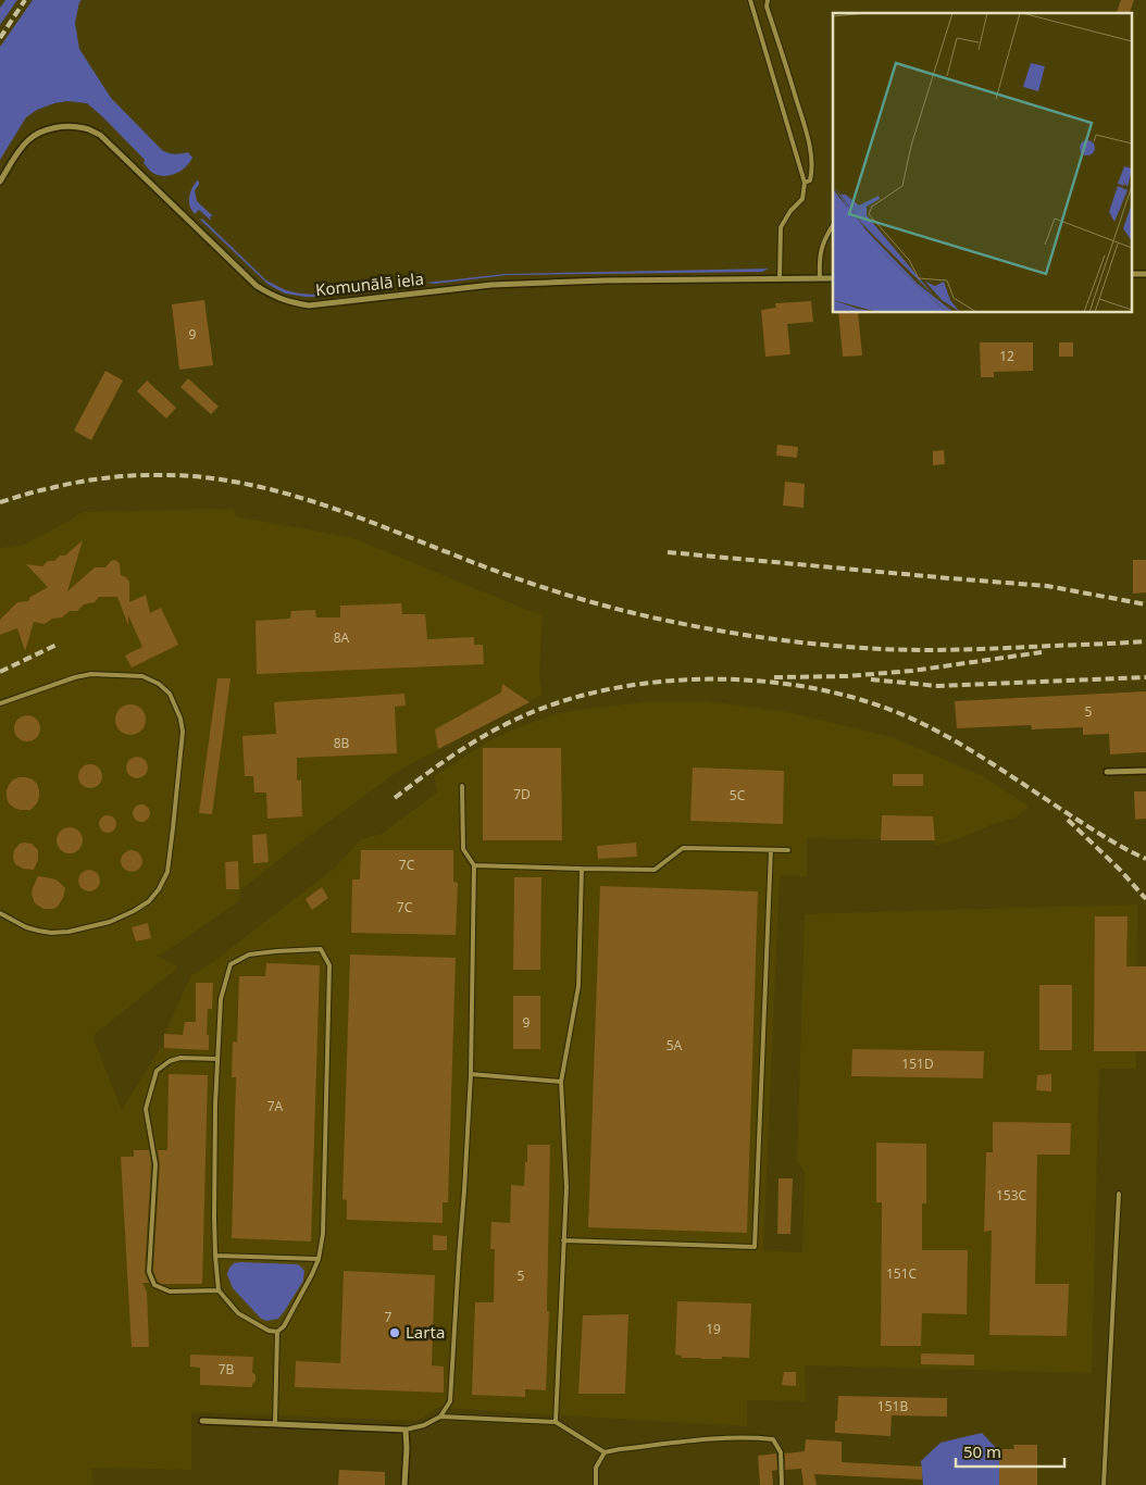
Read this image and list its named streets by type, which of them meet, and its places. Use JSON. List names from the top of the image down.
{
  "streets": {
    "street": ["Komunālā iela"]
  },
  "places": ["Larta"],
  "house_numbers": [
    "9",
    "12",
    "8A",
    "5",
    "8B",
    "7D",
    "5C",
    "7C",
    "7C",
    "9",
    "5A",
    "151D",
    "7A",
    "153C",
    "151C",
    "5",
    "7",
    "19",
    "7B",
    "151B"
  ],
  "scale_bar": "50 m"
}
